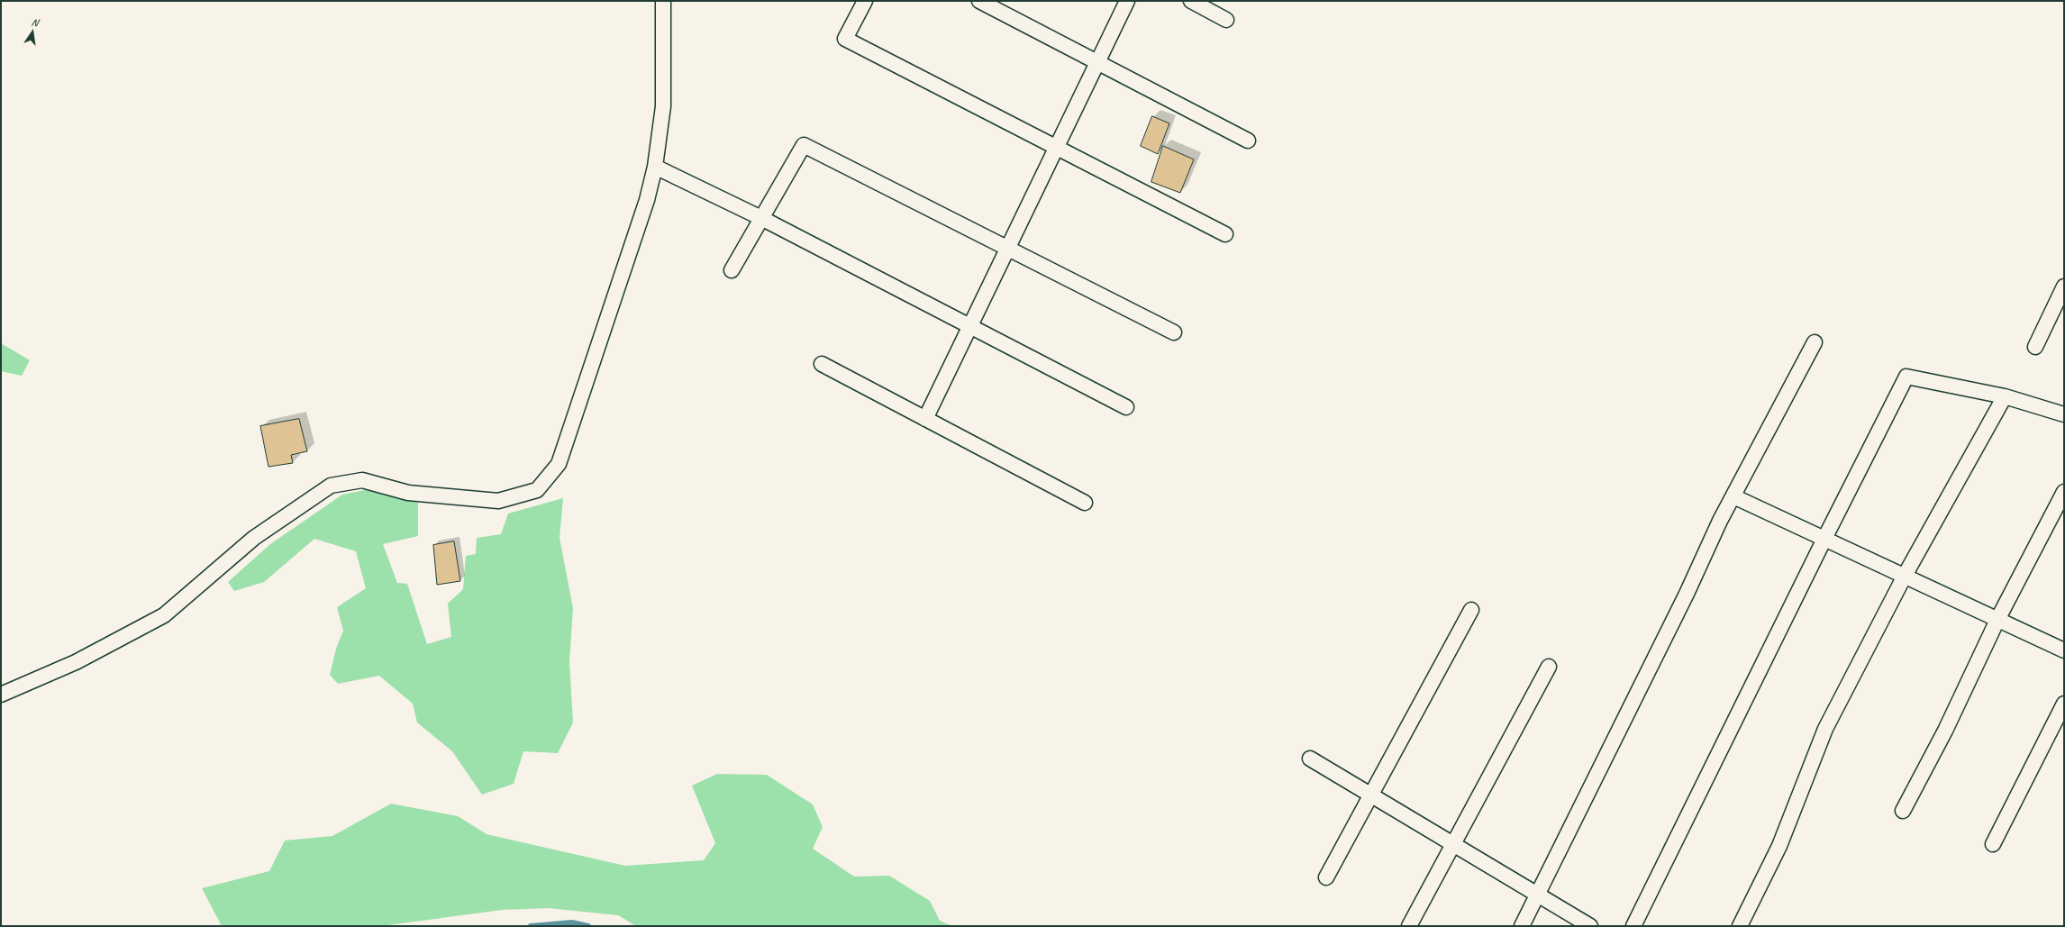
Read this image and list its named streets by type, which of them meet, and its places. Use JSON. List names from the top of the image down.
{
  "north": "top"
}
